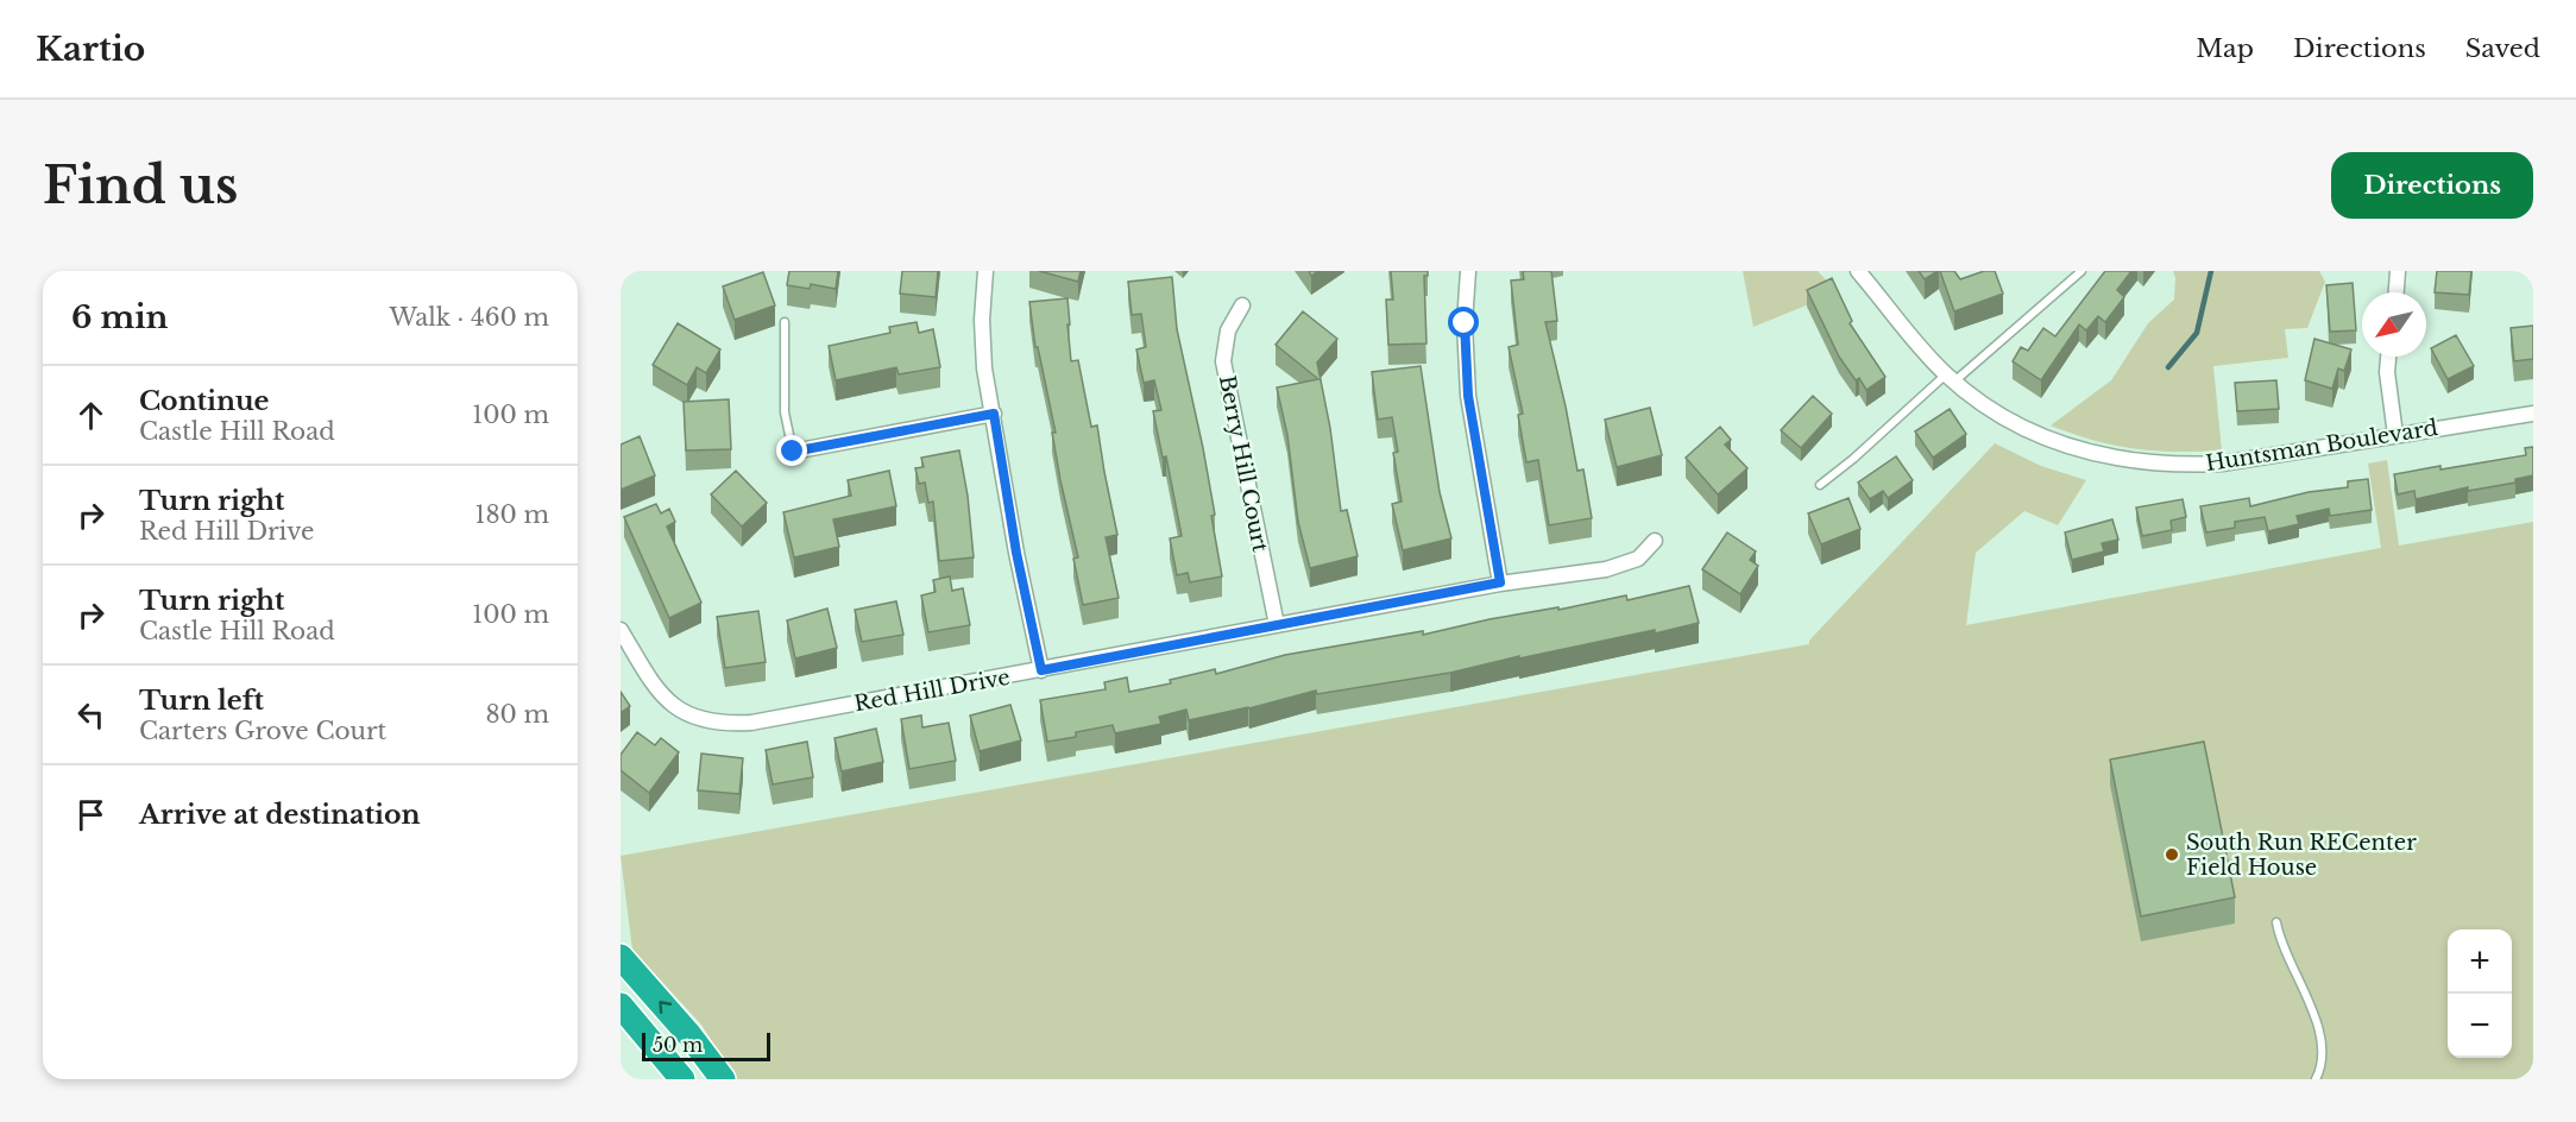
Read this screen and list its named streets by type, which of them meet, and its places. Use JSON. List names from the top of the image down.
{
  "streets": {
    "street": ["Huntsman Boulevard", "Berry Hill Court", "Red Hill Drive"]
  },
  "crossings": [
    ["Berry Hill Court", "Red Hill Drive"]
  ],
  "places": ["South Run RECenter Field House"],
  "scale_bar": "50 m",
  "north": "bottom left",
  "page": {
    "header": "Kartio",
    "nav": ["Map", "Directions", "Saved"],
    "buttons": "Directions",
    "title": "Find us",
    "heading": ["6 min", "Walk · 460 m"],
    "list": [
      ["Continue", "Castle Hill Road", "100 m"],
      ["Turn right", "Red Hill Drive", "180 m"],
      ["Turn right", "Castle Hill Road", "100 m"],
      ["Turn left", "Carters Grove Court", "80 m"],
      "Arrive at destination"
    ],
    "map_buttons": ["+", "−"],
    "scale": "50 m"
  }
}
